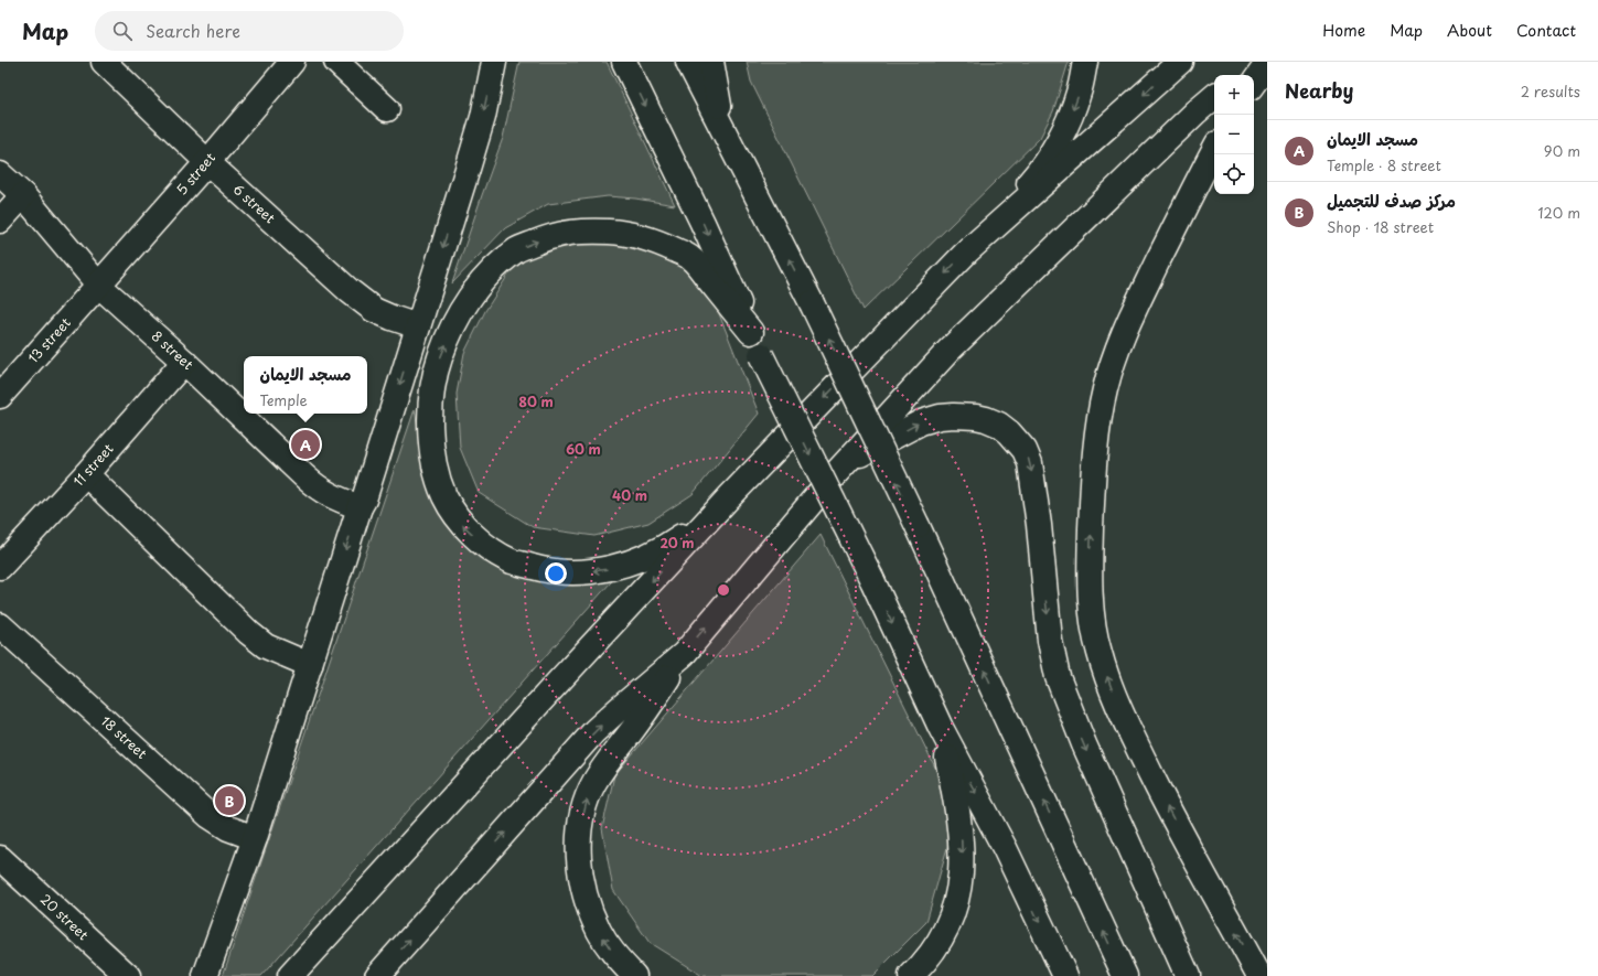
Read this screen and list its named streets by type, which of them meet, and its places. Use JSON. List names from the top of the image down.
{
  "streets": {
    "main road": [
      "5 street",
      "6 street",
      "13 street",
      "8 street",
      "11 street",
      "18 street",
      "20 street"
    ]
  },
  "crossings": [
    ["5 street", "6 street"],
    ["5 street", "13 street"],
    ["5 street", "8 street"],
    ["13 street", "8 street"],
    ["8 street", "11 street"]
  ],
  "page": {
    "header": "Map",
    "search": "Search here",
    "nav": [
      "Home",
      "Map",
      "About",
      "Contact"
    ],
    "heading": ["Nearby", "2 results"],
    "map_buttons": ["+", "−"],
    "list": [
      {
        "mark": "A",
        "name": "مسجد الايمان",
        "note": "Temple · 8 street",
        "value": "90 m"
      },
      {
        "mark": "B",
        "name": "مركز صدف للتجميل",
        "note": "Shop · 18 street",
        "value": "120 m"
      }
    ],
    "popup": ["مسجد الايمان", "Temple"],
    "pins": ["A", "B"]
  },
  "rings": [
    "80 m",
    "60 m",
    "40 m",
    "20 m"
  ]
}
